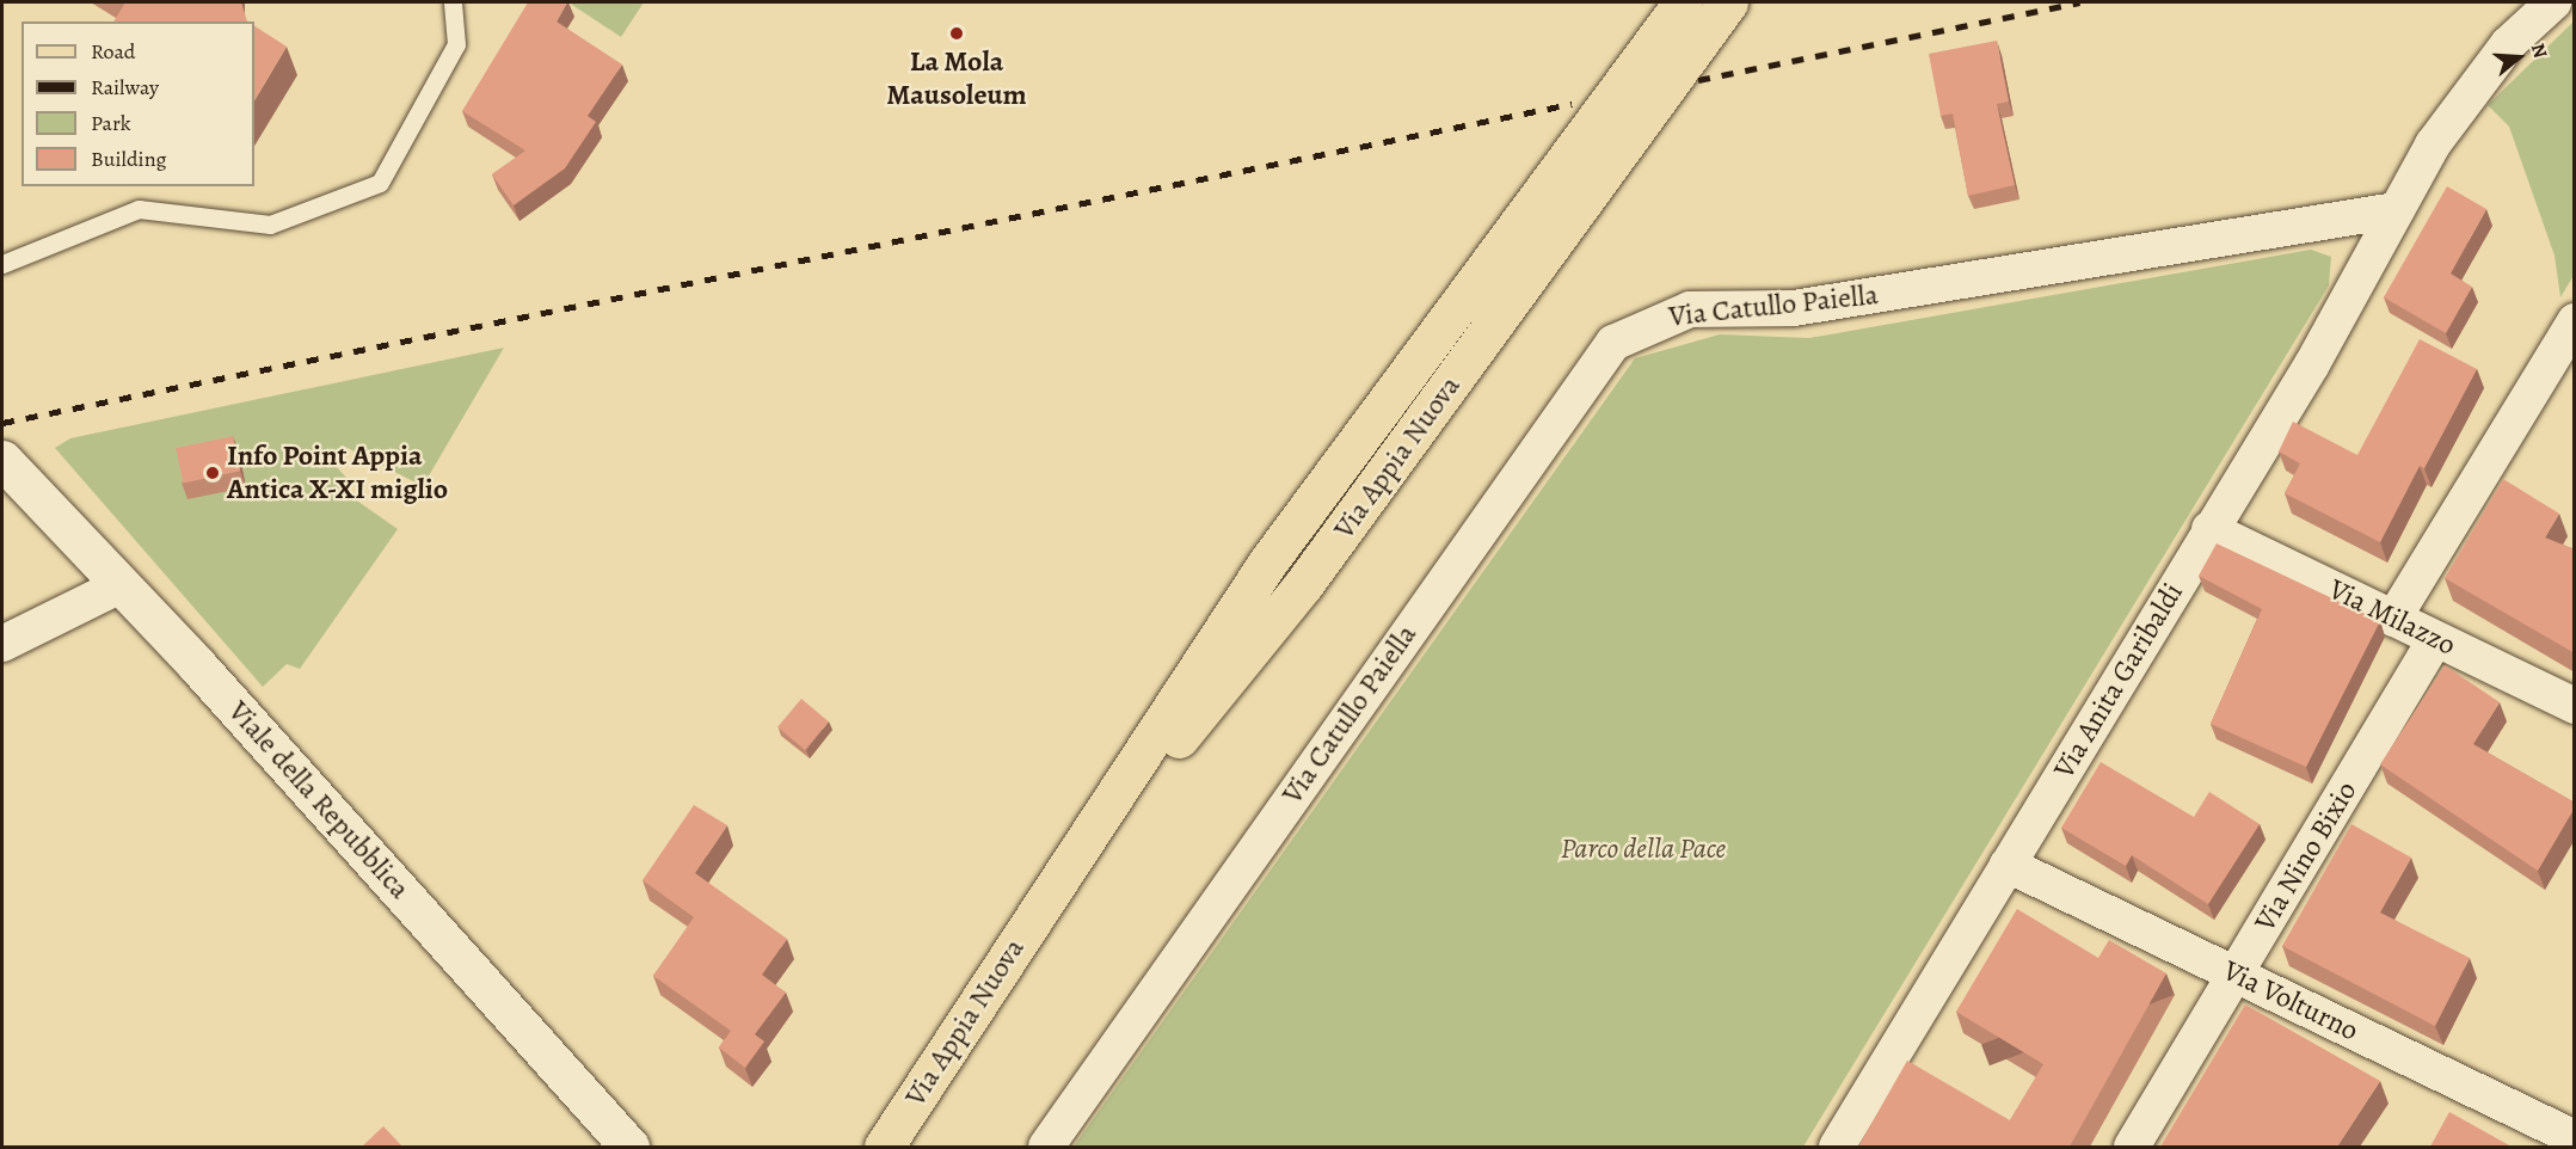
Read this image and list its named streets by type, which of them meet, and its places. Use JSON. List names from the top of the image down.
{
  "streets": {
    "main road": ["Via Appia Nuova"],
    "street": [
      "Via Catullo Paiella",
      "Via Milazzo",
      "Via Anita Garibaldi",
      "Viale della Repubblica",
      "Via Nino Bixio",
      "Via Volturno"
    ]
  },
  "crossings": [
    ["Via Catullo Paiella", "Via Anita Garibaldi"],
    ["Via Milazzo", "Via Anita Garibaldi"],
    ["Via Milazzo", "Via Nino Bixio"],
    ["Via Anita Garibaldi", "Via Volturno"],
    ["Via Nino Bixio", "Via Volturno"]
  ],
  "parks": ["Parco della Pace"],
  "places": ["La Mola Mausoleum", "Info Point Appia Antica X-XI miglio"],
  "legend": [
    "Road",
    "Railway",
    "Park",
    "Building"
  ],
  "north": "right"
}
